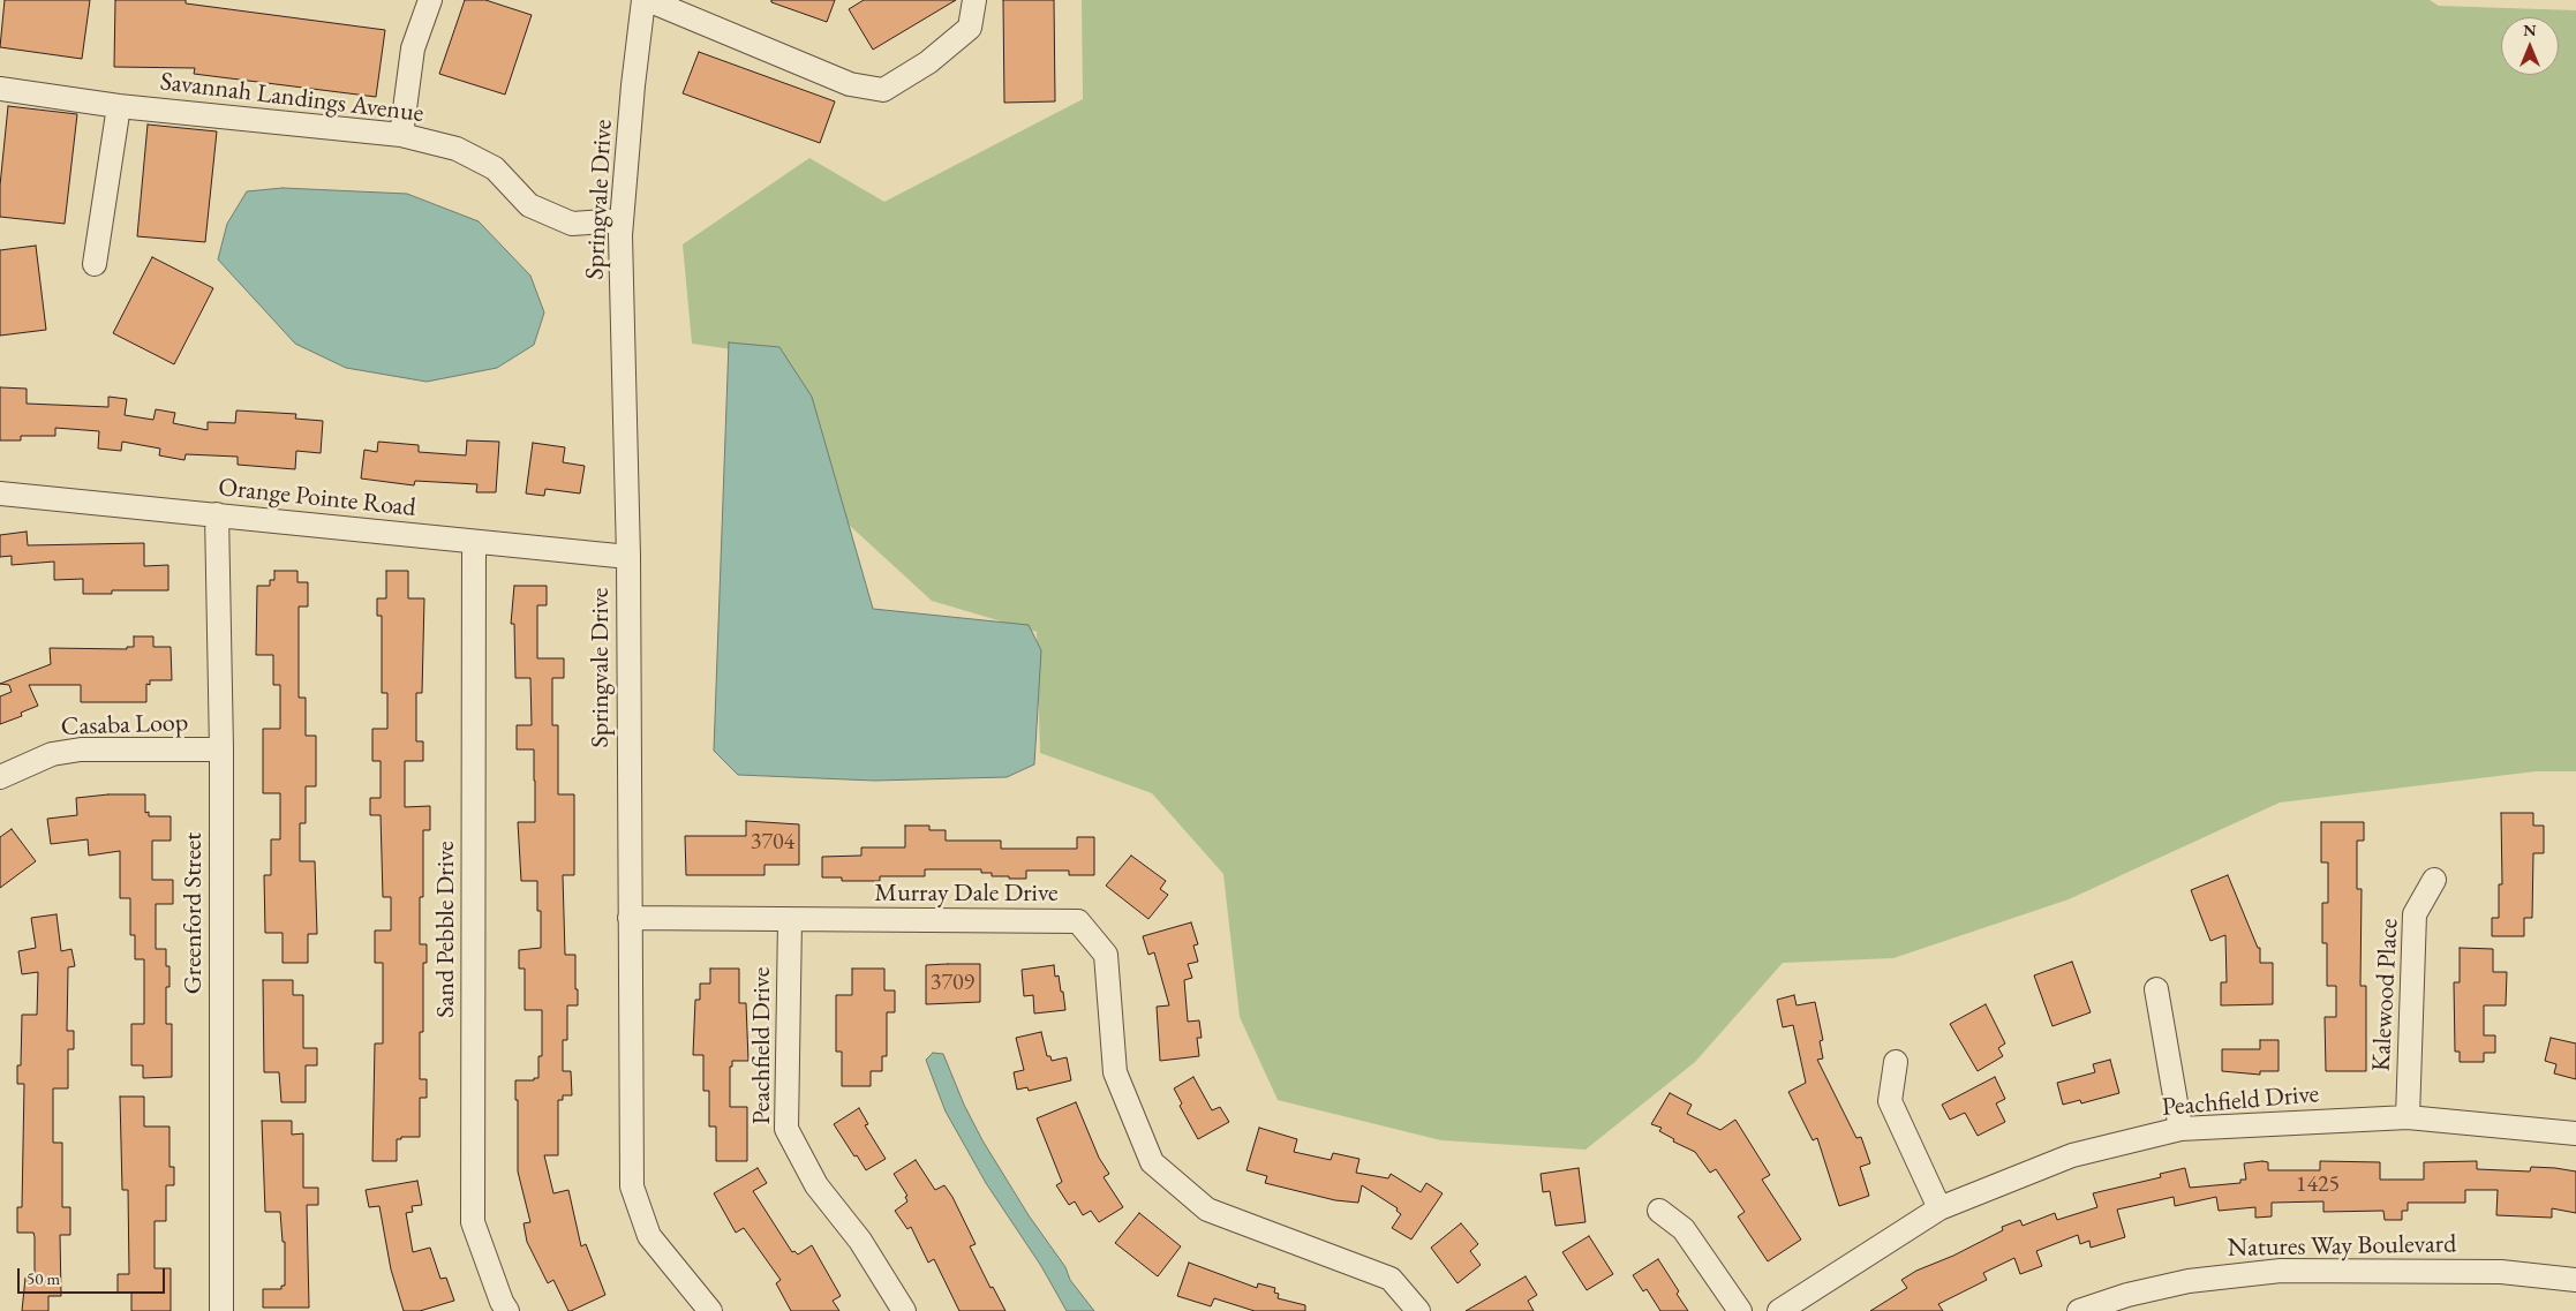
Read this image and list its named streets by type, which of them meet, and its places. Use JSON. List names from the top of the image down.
{
  "streets": {
    "street": [
      "Savannah Landings Avenue",
      "Springvale Drive",
      "Orange Pointe Road",
      "Casaba Loop",
      "Murray Dale Drive",
      "Greenford Street",
      "Sand Pebble Drive",
      "Kalewood Place",
      "Peachfield Drive",
      "Natures Way Boulevard"
    ]
  },
  "crossings": [
    ["Savannah Landings Avenue", "Springvale Drive"],
    ["Springvale Drive", "Orange Pointe Road"],
    ["Springvale Drive", "Murray Dale Drive"],
    ["Orange Pointe Road", "Greenford Street"],
    ["Orange Pointe Road", "Sand Pebble Drive"],
    ["Casaba Loop", "Greenford Street"],
    ["Murray Dale Drive", "Peachfield Drive"],
    ["Kalewood Place", "Peachfield Drive"]
  ],
  "house_numbers": ["3704", "3709", "1425"],
  "scale_bar": "50 m",
  "north": "top"
}
